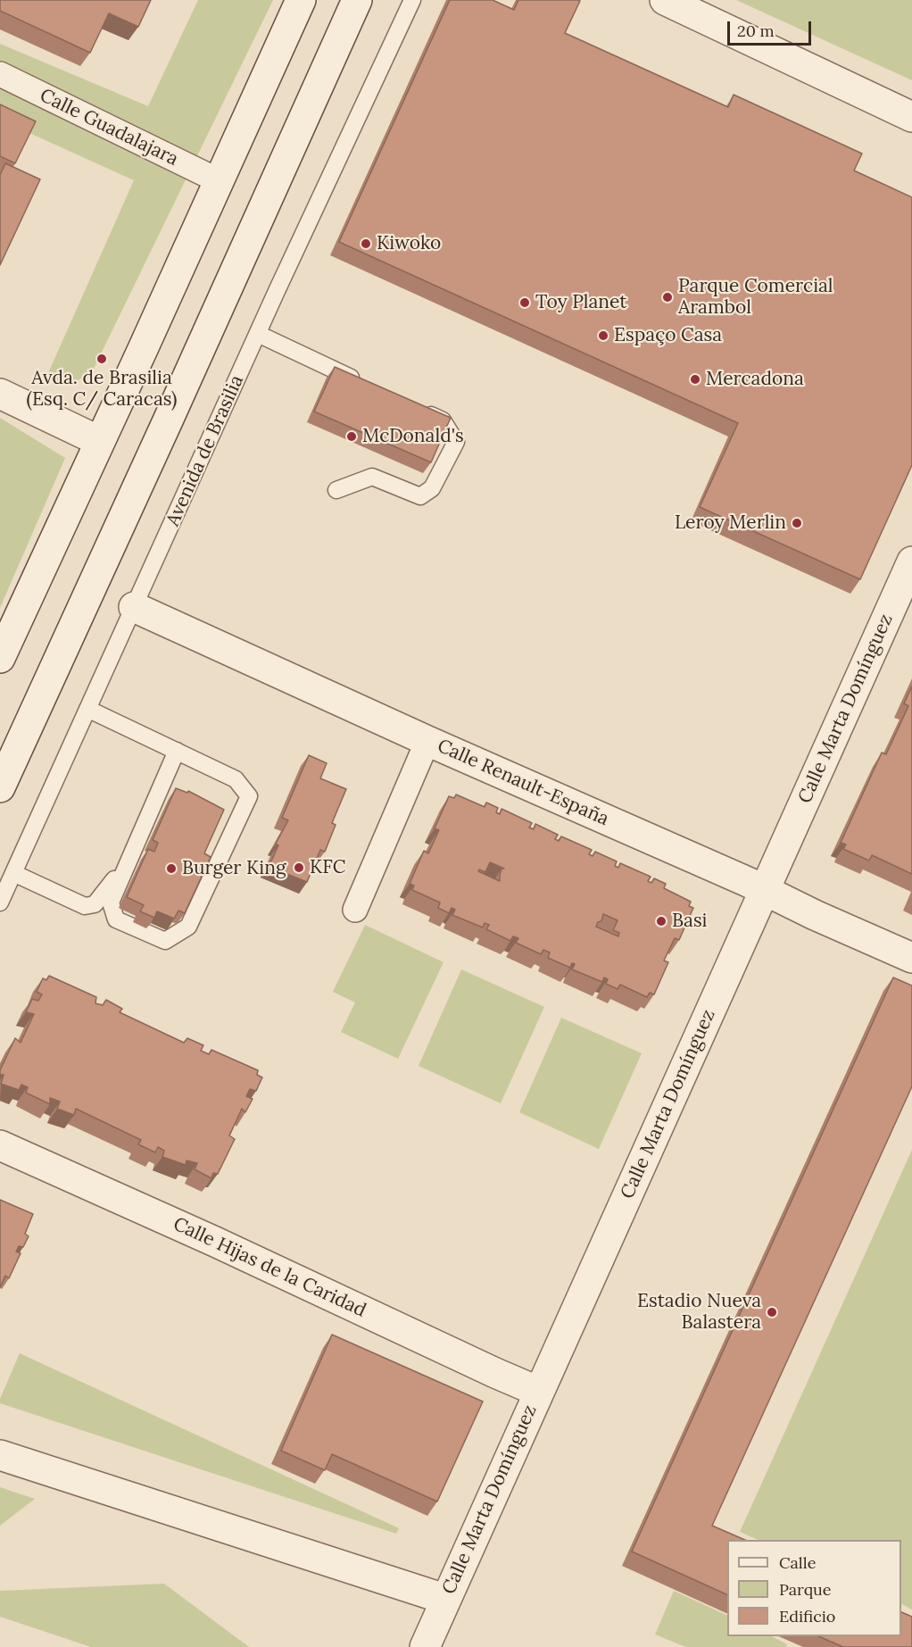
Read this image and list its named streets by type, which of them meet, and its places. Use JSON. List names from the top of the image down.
{
  "streets": {
    "street": [
      "Calle Guadalajara",
      "Calle Marta Domínguez",
      "Calle Renault-España",
      "Calle Hijas de la Caridad"
    ],
    "lane": ["Avenida de Brasilia"]
  },
  "crossings": [
    ["Avenida de Brasilia", "Calle Renault-España"],
    ["Calle Marta Domínguez", "Calle Renault-España"],
    ["Calle Marta Domínguez", "Calle Hijas de la Caridad"]
  ],
  "places": [
    "Kiwoko",
    "Parque Comercial Arambol",
    "Toy Planet",
    "Espaço Casa",
    "Avda. de Brasilia (Esq. C/ Caracas)",
    "Mercadona",
    "McDonald's",
    "Leroy Merlin",
    "KFC",
    "Burger King",
    "Basi",
    "Estadio Nueva Balastera"
  ],
  "legend": ["Calle", "Parque", "Edificio"],
  "scale_bar": "20 m"
}
